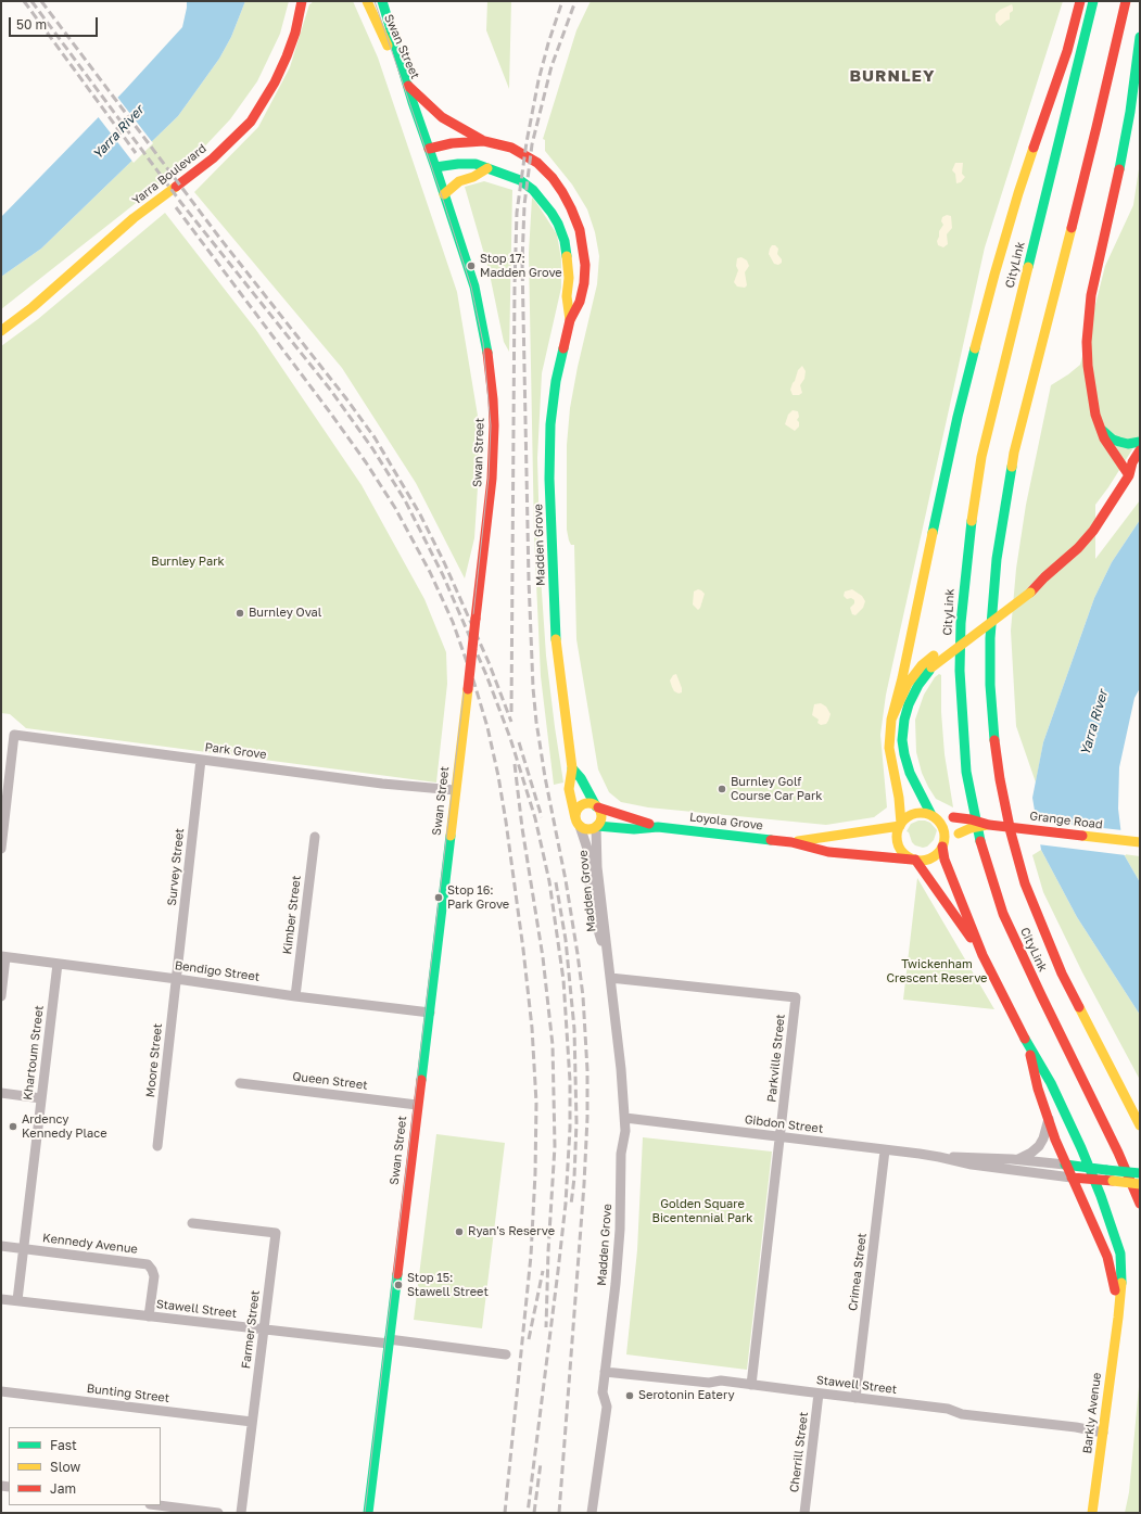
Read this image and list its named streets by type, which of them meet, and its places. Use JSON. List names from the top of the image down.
{
  "streets": {
    "main road": [
      "Swan Street",
      "Yarra Boulevard",
      "CityLink",
      "Madden Grove",
      "Grange Road",
      "Loyola Grove",
      "Gibdon Street",
      "Barkly Avenue"
    ],
    "street": [
      "Park Grove",
      "Survey Street",
      "Kimber Street",
      "Bendigo Street",
      "Khartoum Street",
      "Parkville Street",
      "Moore Street",
      "Queen Street",
      "Kennedy Avenue",
      "Crimea Street",
      "Stawell Street",
      "Farmer Street",
      "Bunting Street",
      "Cherrill Street"
    ]
  },
  "crossings": [
    ["Swan Street", "Madden Grove"],
    ["Swan Street", "Park Grove"],
    ["Swan Street", "Bendigo Street"],
    ["Swan Street", "Queen Street"],
    ["Swan Street", "Stawell Street"],
    ["Madden Grove", "Loyola Grove"],
    ["Madden Grove", "Parkville Street"],
    ["Madden Grove", "Gibdon Street"],
    ["Madden Grove", "Stawell Street"],
    ["Park Grove", "Survey Street"],
    ["Grange Road", "Loyola Grove"],
    ["Survey Street", "Bendigo Street"],
    ["Survey Street", "Moore Street"],
    ["Kimber Street", "Bendigo Street"],
    ["Bendigo Street", "Khartoum Street"],
    ["Bendigo Street", "Moore Street"],
    ["Khartoum Street", "Kennedy Avenue"],
    ["Khartoum Street", "Stawell Street"],
    ["Parkville Street", "Gibdon Street"],
    ["Parkville Street", "Stawell Street"],
    ["Gibdon Street", "Crimea Street"],
    ["Gibdon Street", "Barkly Avenue"],
    ["Kennedy Avenue", "Stawell Street"],
    ["Crimea Street", "Stawell Street"],
    ["Stawell Street", "Farmer Street"],
    ["Stawell Street", "Barkly Avenue"],
    ["Stawell Street", "Cherrill Street"],
    ["Farmer Street", "Bunting Street"]
  ],
  "districts": ["BURNLEY"],
  "water": ["Yarra River"],
  "parks": ["Burnley Park", "Twickenham Crescent Reserve", "Golden Square Bicentennial Park"],
  "places": [
    "Stop 17: Madden Grove",
    "Burnley Oval",
    "Burnley Golf Course Car Park",
    "Stop 16: Park Grove",
    "Ardency Kennedy Place",
    "Ryan's Reserve",
    "Stop 15: Stawell Street",
    "Serotonin Eatery"
  ],
  "legend": ["Fast", "Slow", "Jam"],
  "scale_bar": "50 m"
}
